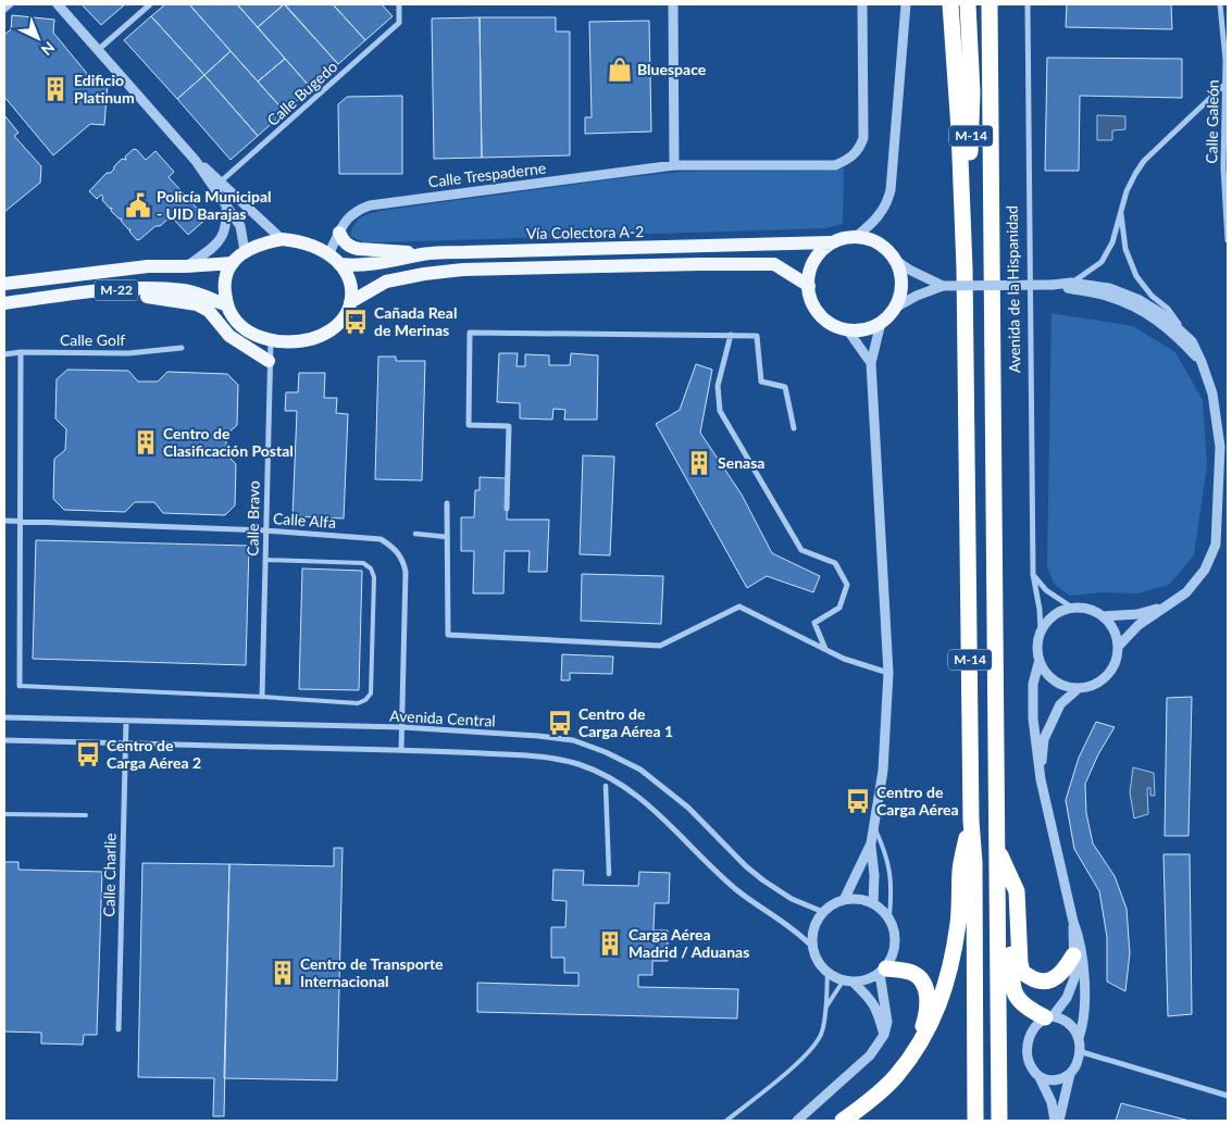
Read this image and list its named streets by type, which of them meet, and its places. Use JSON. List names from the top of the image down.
{
  "streets": {
    "highway": ["M-14"],
    "main road": ["Vía Colectora A-2", "M-22"],
    "street": [
      "Calle Bugedo",
      "Calle Galeón",
      "Calle Trespaderne",
      "Avenida de la Hispanidad",
      "Calle Golf",
      "Calle Bravo",
      "Calle Alfa",
      "Avenida Central",
      "Calle Charlie"
    ]
  },
  "crossings": [
    ["Calle Trespaderne", "Vía Colectora A-2"],
    ["Calle Trespaderne", "M-22"],
    ["Calle Trespaderne", "Calle Bravo"],
    ["Vía Colectora A-2", "M-22"],
    ["Vía Colectora A-2", "Calle Bravo"],
    ["M-22", "Calle Bravo"],
    ["Calle Bravo", "Calle Alfa"],
    ["Calle Alfa", "Avenida Central"],
    ["Avenida Central", "Calle Charlie"]
  ],
  "places": {
    "shop": ["Bluespace"],
    "building": [
      "Edificio Platinum",
      "Centro de Clasificación Postal",
      "Senasa",
      "Carga Aérea Madrid / Aduanas",
      "Centro de Transporte Internacional"
    ],
    "public building": ["Policía Municipal - UID Barajas"],
    "bus stop": [
      "Cañada Real de Merinas",
      "Centro de Carga Aérea 1",
      "Centro de Carga Aérea 2",
      "Centro de Carga Aérea"
    ]
  },
  "north": "bottom right"
}
